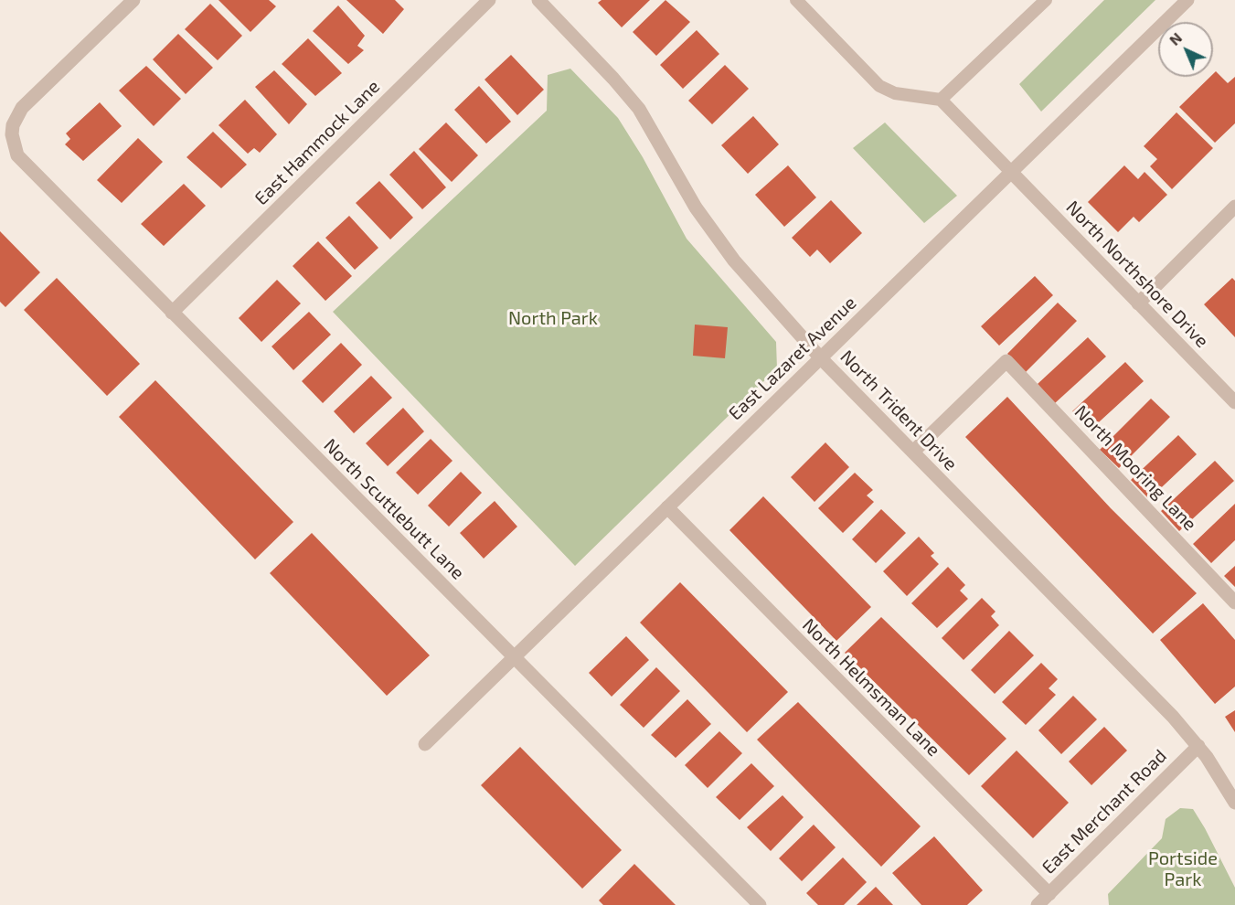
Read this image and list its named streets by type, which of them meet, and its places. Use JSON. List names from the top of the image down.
{
  "streets": {
    "street": [
      "East Hammock Lane",
      "North Northshore Drive",
      "East Lazaret Avenue",
      "North Trident Drive",
      "North Mooring Lane",
      "North Scuttlebutt Lane",
      "North Helmsman Lane",
      "East Merchant Road"
    ]
  },
  "crossings": [
    ["East Hammock Lane", "North Scuttlebutt Lane"],
    ["North Northshore Drive", "East Lazaret Avenue"],
    ["East Lazaret Avenue", "North Trident Drive"],
    ["East Lazaret Avenue", "North Scuttlebutt Lane"],
    ["East Lazaret Avenue", "North Helmsman Lane"],
    ["North Trident Drive", "North Mooring Lane"],
    ["North Trident Drive", "East Merchant Road"],
    ["North Helmsman Lane", "East Merchant Road"]
  ],
  "parks": ["North Park", "Portside Park"],
  "north": "top left"
}
